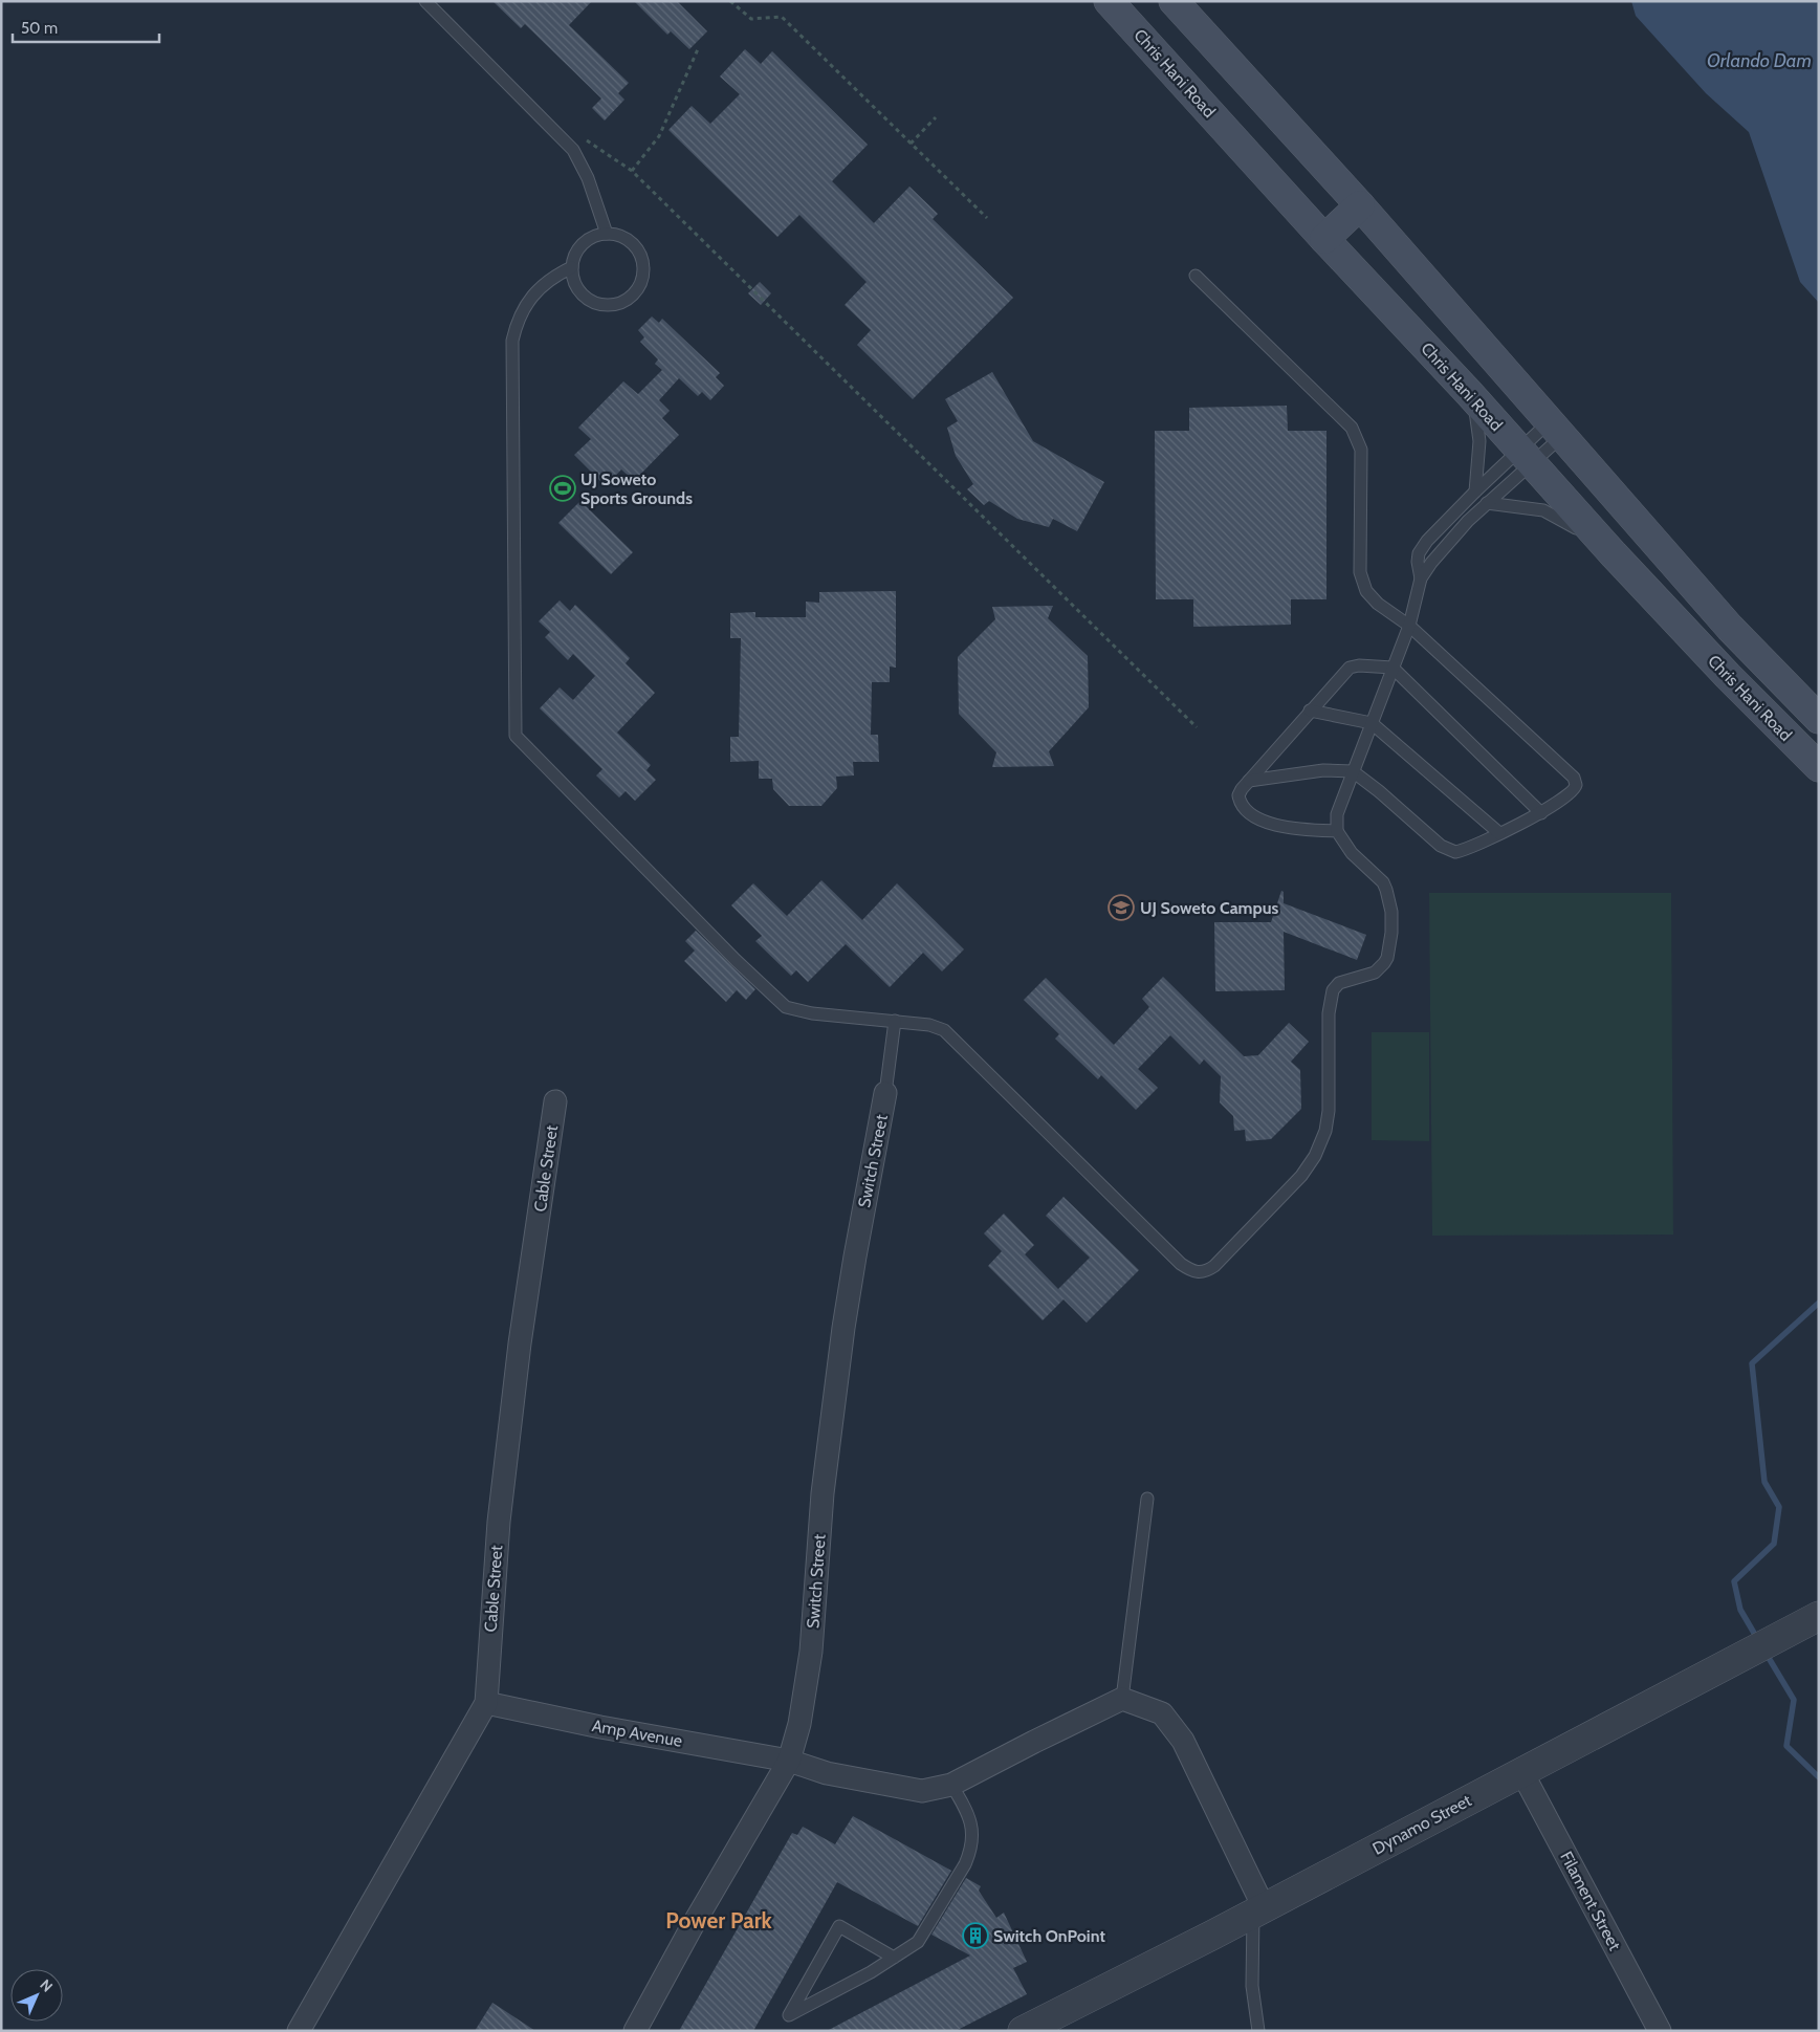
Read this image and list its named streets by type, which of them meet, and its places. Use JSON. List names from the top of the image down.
{
  "streets": {
    "main road": ["Chris Hani Road"],
    "street": [
      "Switch Street",
      "Cable Street",
      "Amp Avenue",
      "Dynamo Street",
      "Filament Street"
    ]
  },
  "crossings": [
    ["Switch Street", "Amp Avenue"],
    ["Cable Street", "Amp Avenue"],
    ["Dynamo Street", "Filament Street"]
  ],
  "districts": ["Power Park"],
  "water": ["Orlando Dam"],
  "places": {
    "sports": ["UJ Soweto Sports Grounds"],
    "school or university": ["UJ Soweto Campus"],
    "building": ["Switch OnPoint"]
  },
  "scale_bar": "50 m",
  "north": "top right"
}
